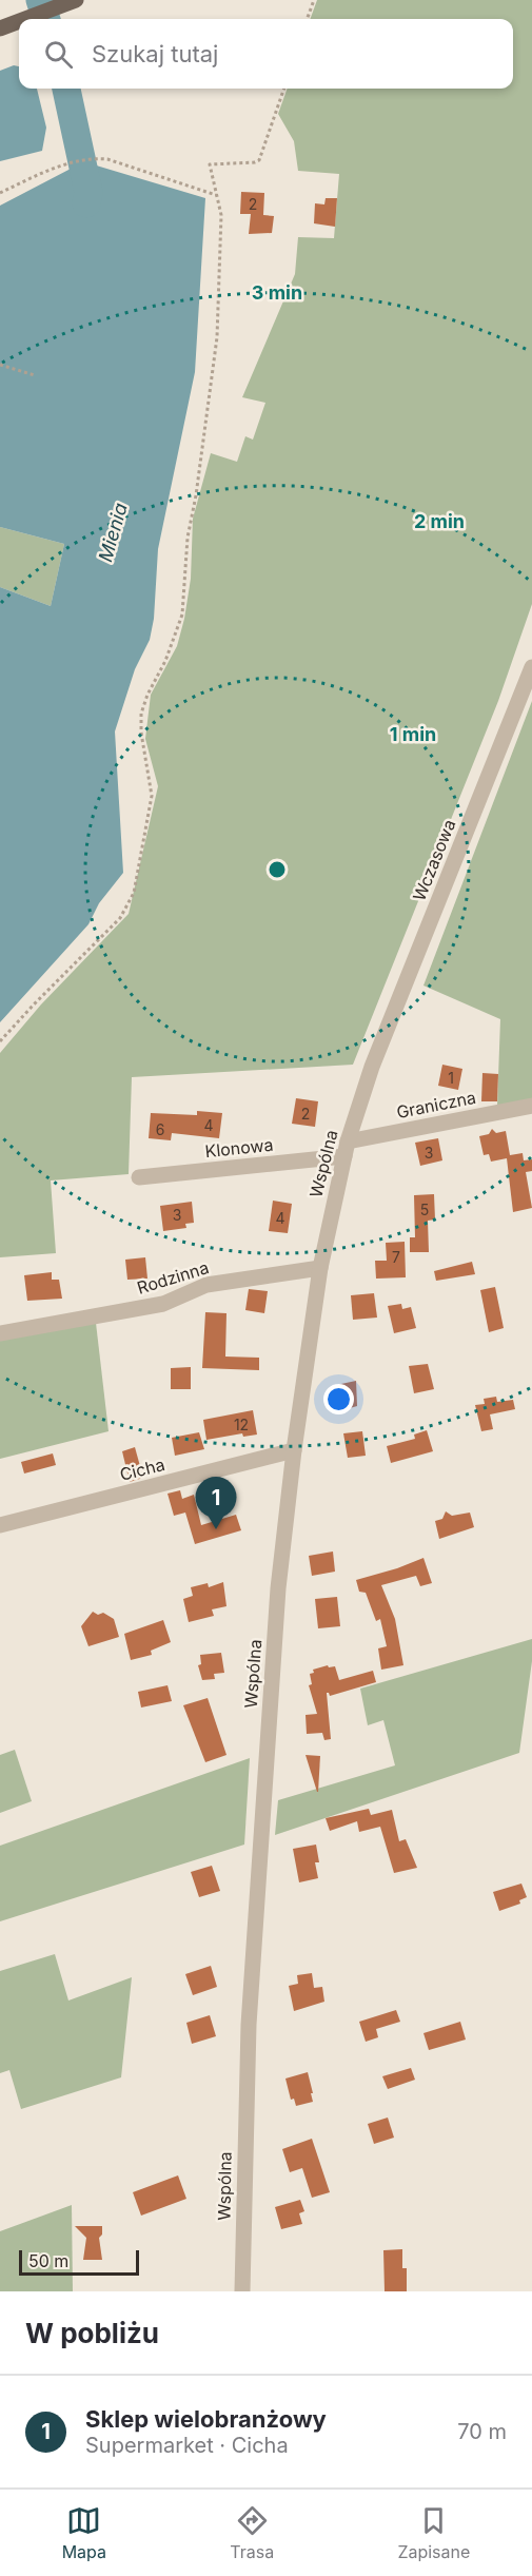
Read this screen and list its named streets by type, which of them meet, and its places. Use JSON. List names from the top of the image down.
{
  "streets": {
    "street": [
      "Wczasowa",
      "Graniczna",
      "Klonowa",
      "Wspólna",
      "Rodzinna",
      "Cicha"
    ]
  },
  "crossings": [
    ["Wczasowa", "Wspólna"],
    ["Graniczna", "Klonowa"],
    ["Graniczna", "Wspólna"],
    ["Klonowa", "Wspólna"],
    ["Wspólna", "Rodzinna"],
    ["Wspólna", "Cicha"]
  ],
  "water": ["Mienia"],
  "house_numbers": [
    "2",
    "1",
    "2",
    "4",
    "6",
    "3",
    "5",
    "3",
    "4",
    "7",
    "12"
  ],
  "scale_bar": "50 m",
  "page": {
    "search": "Szukaj tutaj",
    "pins": "1",
    "scale": "50 m",
    "heading": "W pobliżu",
    "list": [
      {
        "mark": "1",
        "name": "Sklep wielobranżowy",
        "note": "Supermarket · Cicha",
        "value": "70 m"
      }
    ],
    "nav": ["Mapa", "Trasa", "Zapisane"]
  },
  "rings": ["3 min", "2 min", "1 min"]
}
